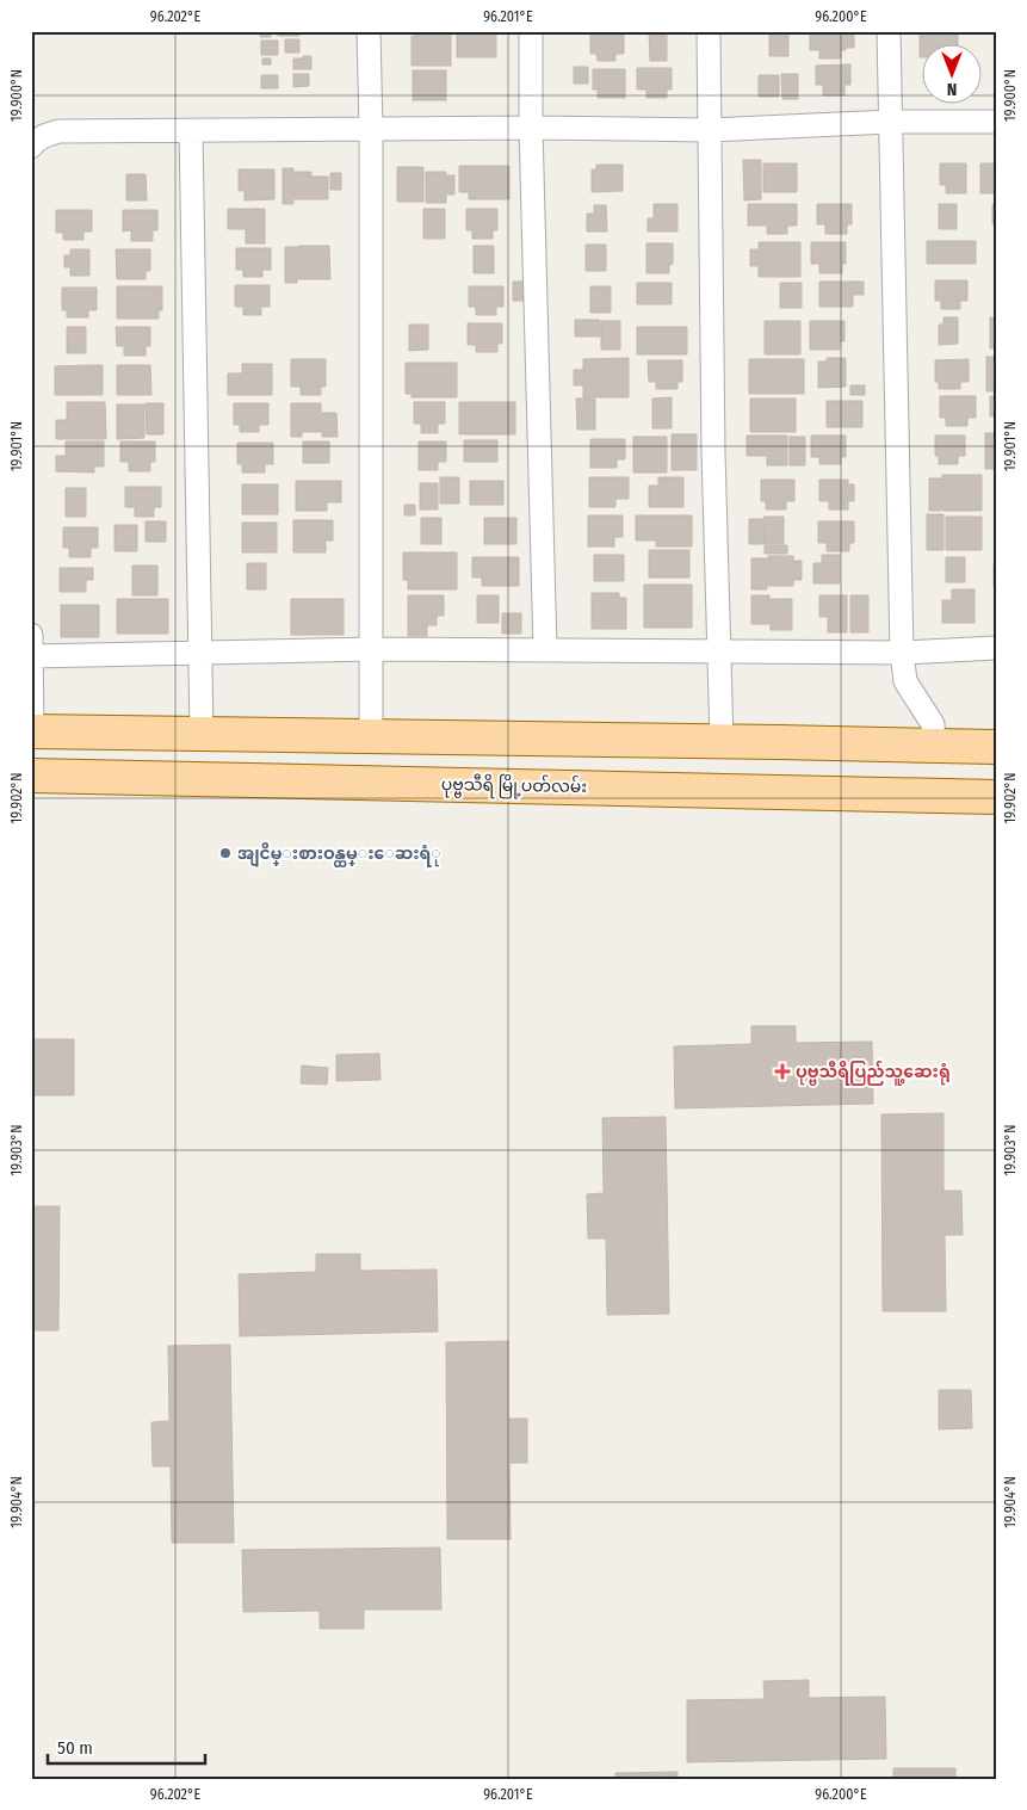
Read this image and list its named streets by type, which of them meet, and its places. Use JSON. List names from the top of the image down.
{
  "streets": {
    "main road": ["ပုဗ္ဗသီရိ မြို့ပတ်လမ်း"]
  },
  "places": {
    "other": ["အျငိမ္းစားဝန္ထမ္းေဆးရံု"],
    "health": ["ပုဗ္ဗသီရိပြည်သူ့ဆေးရုံ"]
  },
  "scale_bar": "50 m",
  "north": "bottom",
  "coordinates": [
    "96.202°E",
    "96.201°E",
    "96.200°E",
    "19.900°N",
    "19.901°N",
    "19.902°N",
    "19.903°N",
    "19.904°N"
  ]
}
